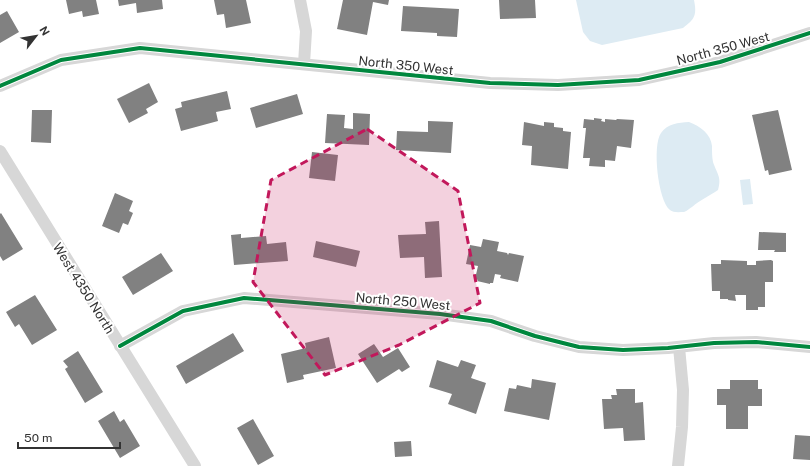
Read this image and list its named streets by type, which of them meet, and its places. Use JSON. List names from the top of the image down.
{
  "streets": {
    "street": ["North 350 West", "West 4350 North", "North 250 West"]
  },
  "crossings": [
    ["West 4350 North", "North 250 West"]
  ],
  "scale_bar": "50 m",
  "north": "top right"
}
